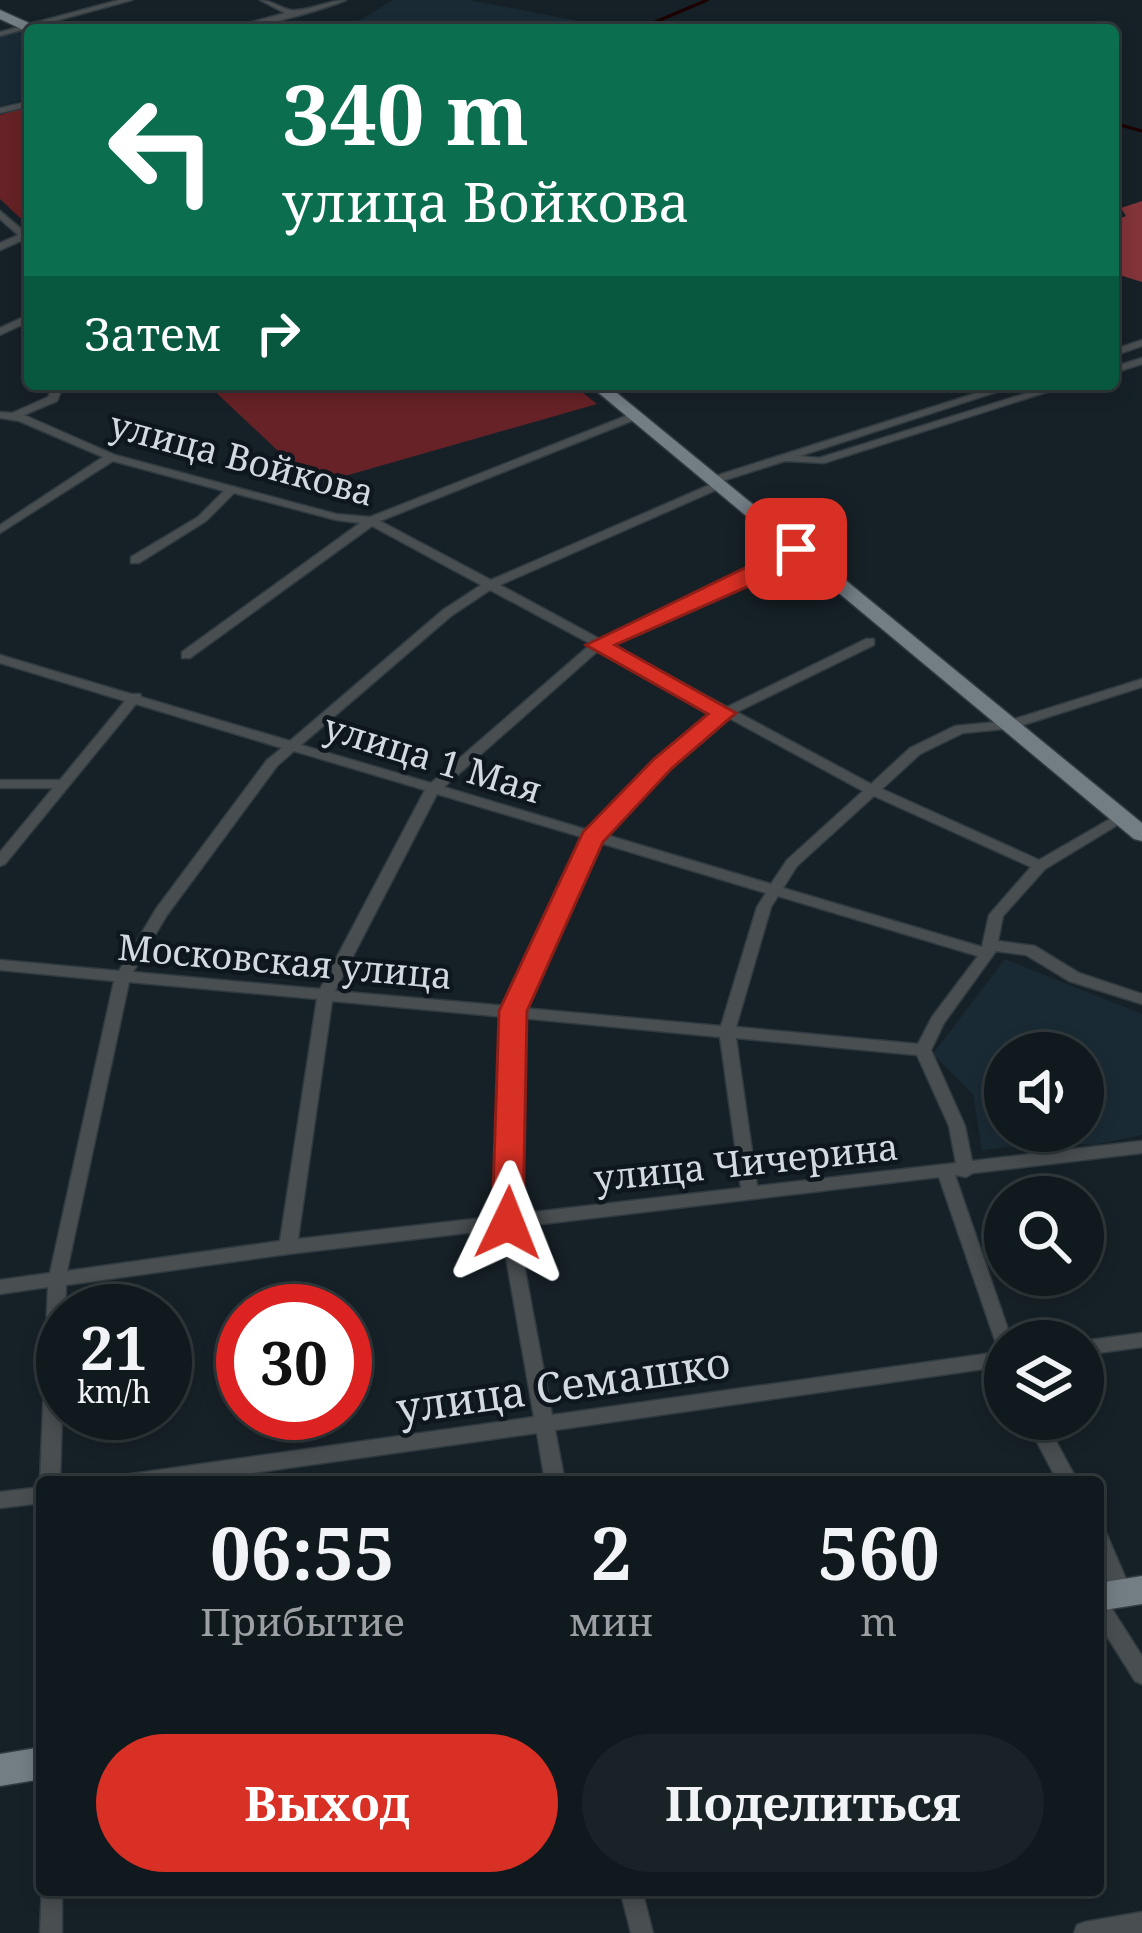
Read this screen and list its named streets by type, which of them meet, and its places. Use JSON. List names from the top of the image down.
{
  "streets": {
    "street": [
      "улица Войкова",
      "улица 1 Мая",
      "Московская улица",
      "улица Чичерина",
      "улица Семашко"
    ]
  },
  "page": {
    "turn": ["340 m", "улица Войкова"],
    "then": "Затем",
    "speed": "21 km/h",
    "limit": "30",
    "eta": [
      "06:55",
      "Прибытие",
      "2",
      "мин",
      "560",
      "m"
    ],
    "buttons": ["Выход", "Поделиться"]
  }
}
